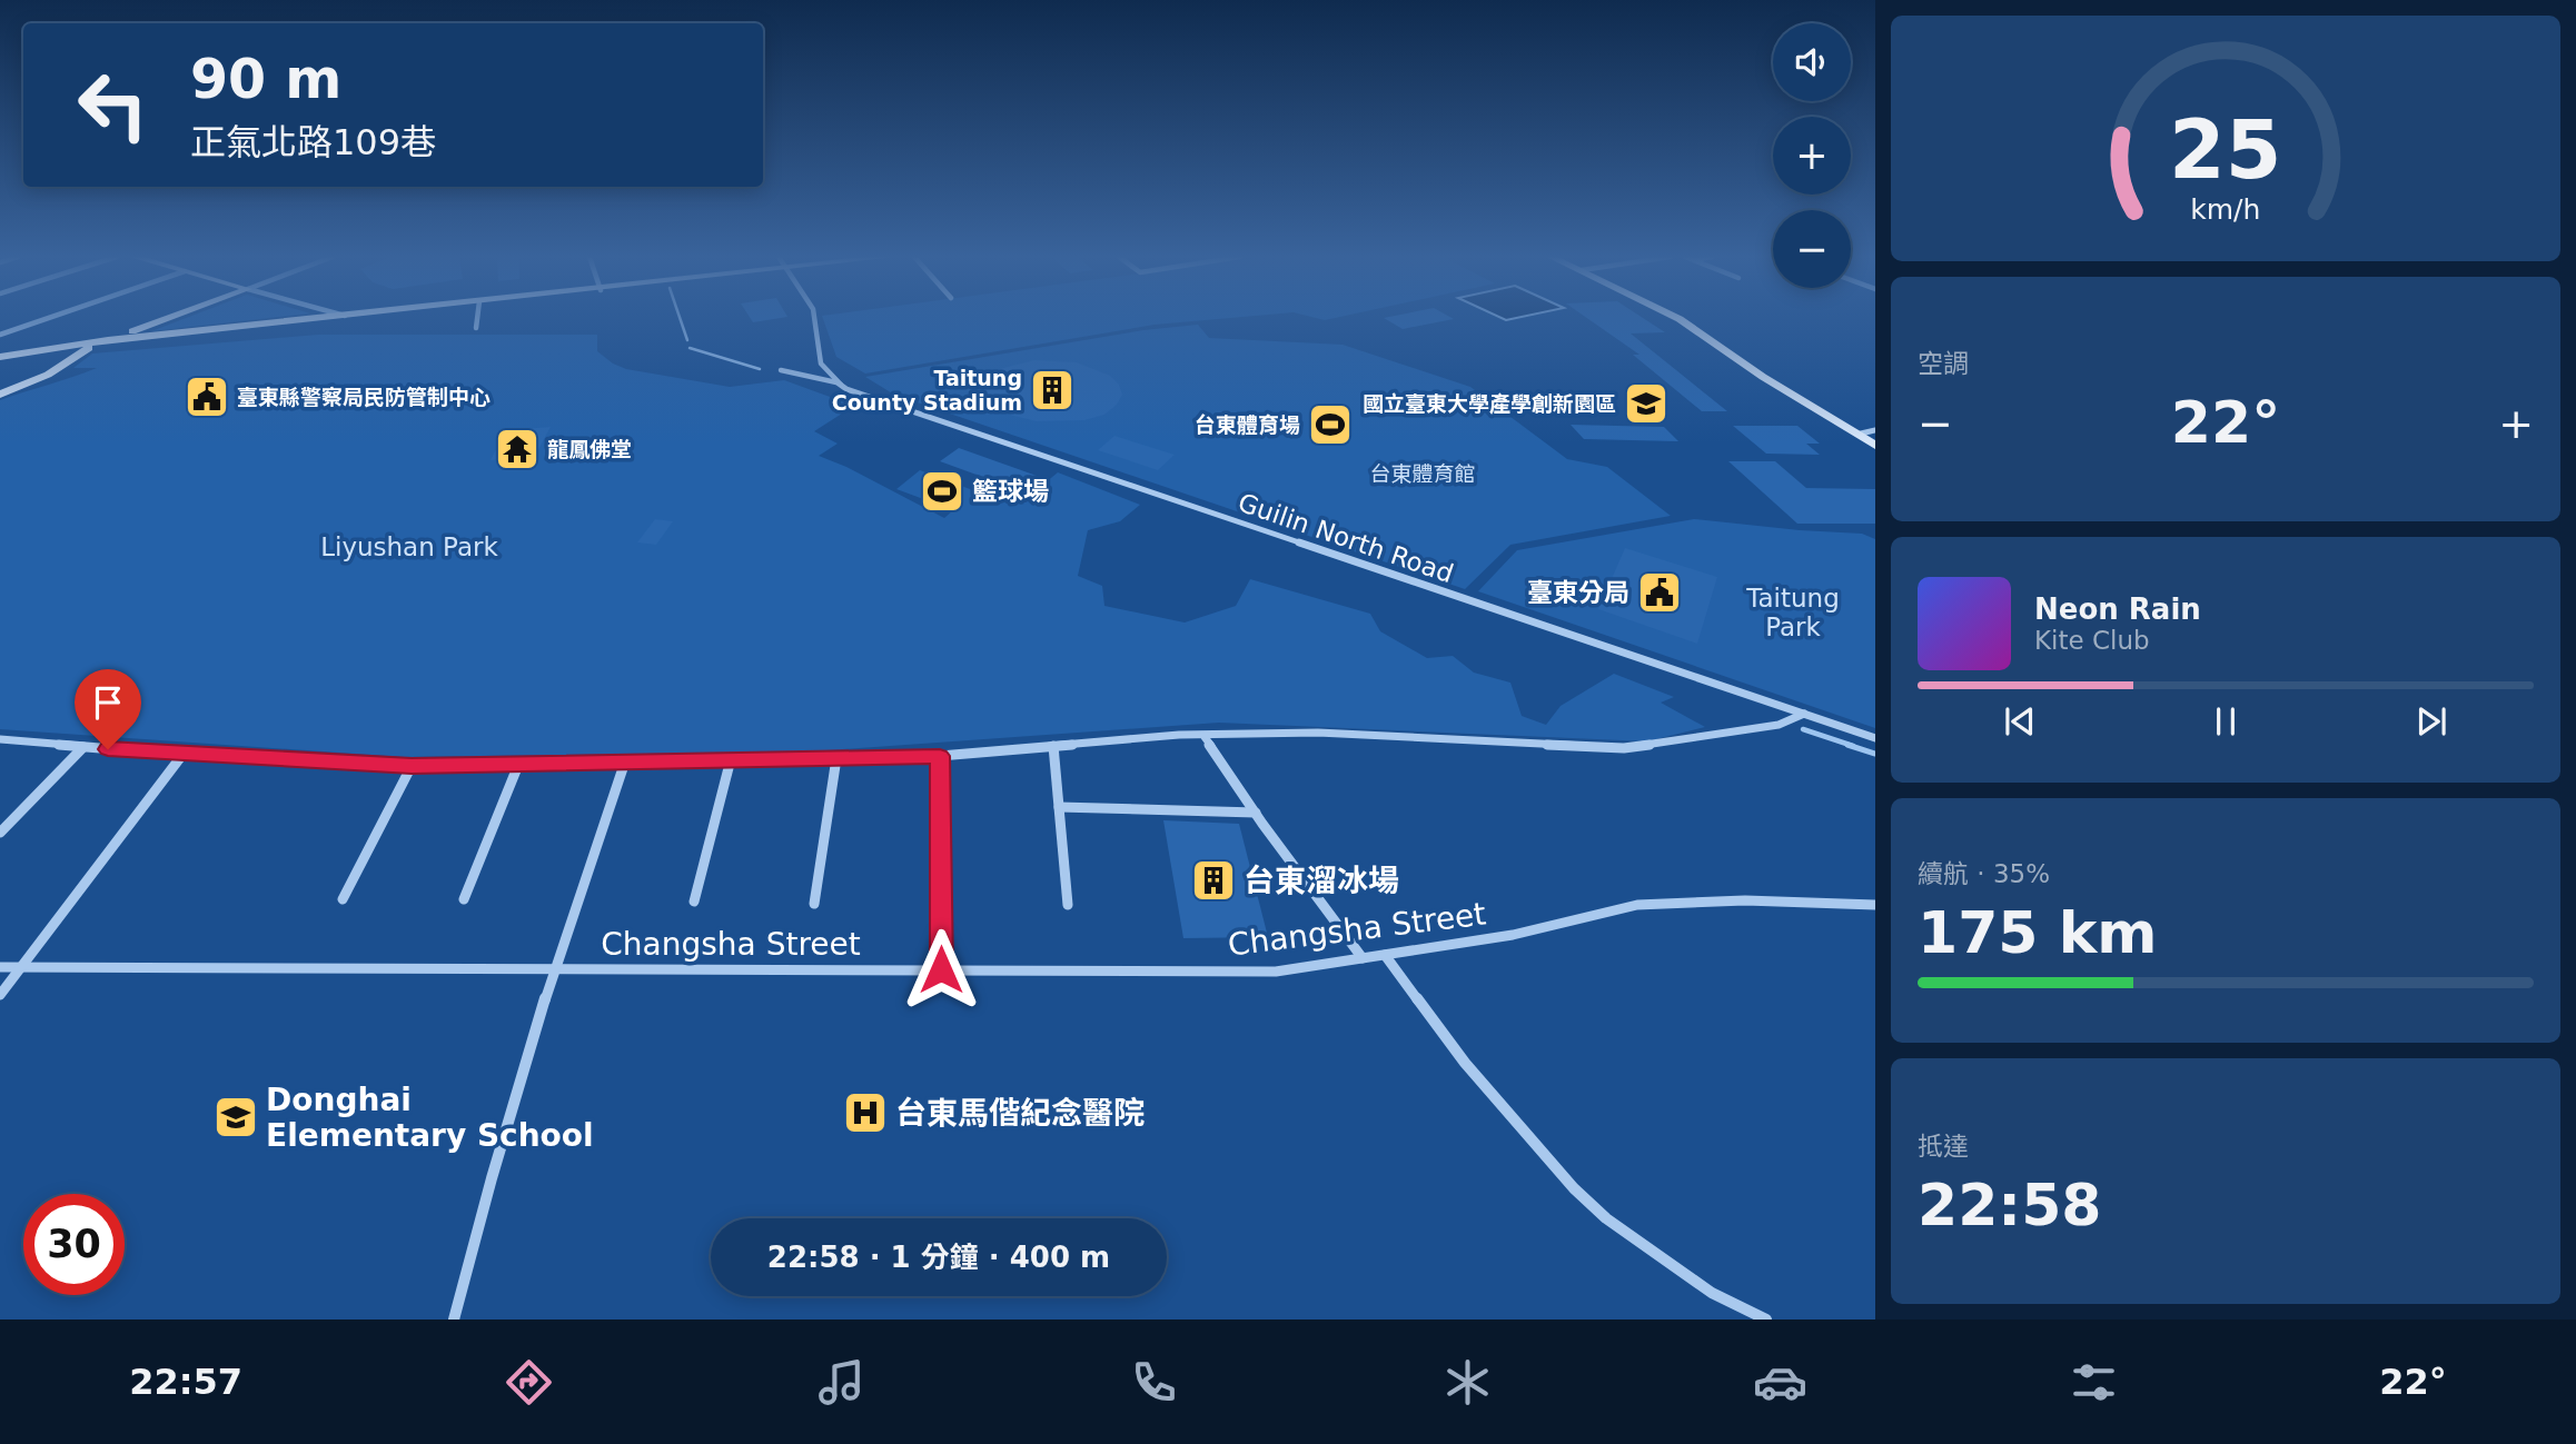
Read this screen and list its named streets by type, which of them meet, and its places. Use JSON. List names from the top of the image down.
{
  "streets": {
    "street": ["Guilin North Road", "Changsha Street"]
  },
  "parks": ["台東體育館", "Liyushan Park", "Taitung Park"],
  "places": {
    "building": ["Taitung County Stadium", "台東溜冰場"],
    "public building": ["臺東縣警察局民防管制中心", "臺東分局"],
    "school or university": ["國立臺東大學產學創新園區", "Donghai Elementary School"],
    "sports": ["台東體育場", "籃球場"],
    "temple": ["龍鳳佛堂"],
    "hospital": ["台東馬偕紀念醫院"]
  },
  "page": {
    "map_buttons": ["+", "−"],
    "turn": ["90 m", "正氣北路109巷"],
    "tile": [
      "空調",
      ["續航 · 35%", "175 km"],
      ["抵達", "22:58"]
    ],
    "heat": ["−", "22°", "+"],
    "song": ["Neon Rain", "Kite Club"],
    "limit": "30",
    "trip": "22:58 · 1 分鐘 · 400 m",
    "tabs": ["22:57", "22°"],
    "gauge": ["25", "km/h"]
  }
}
